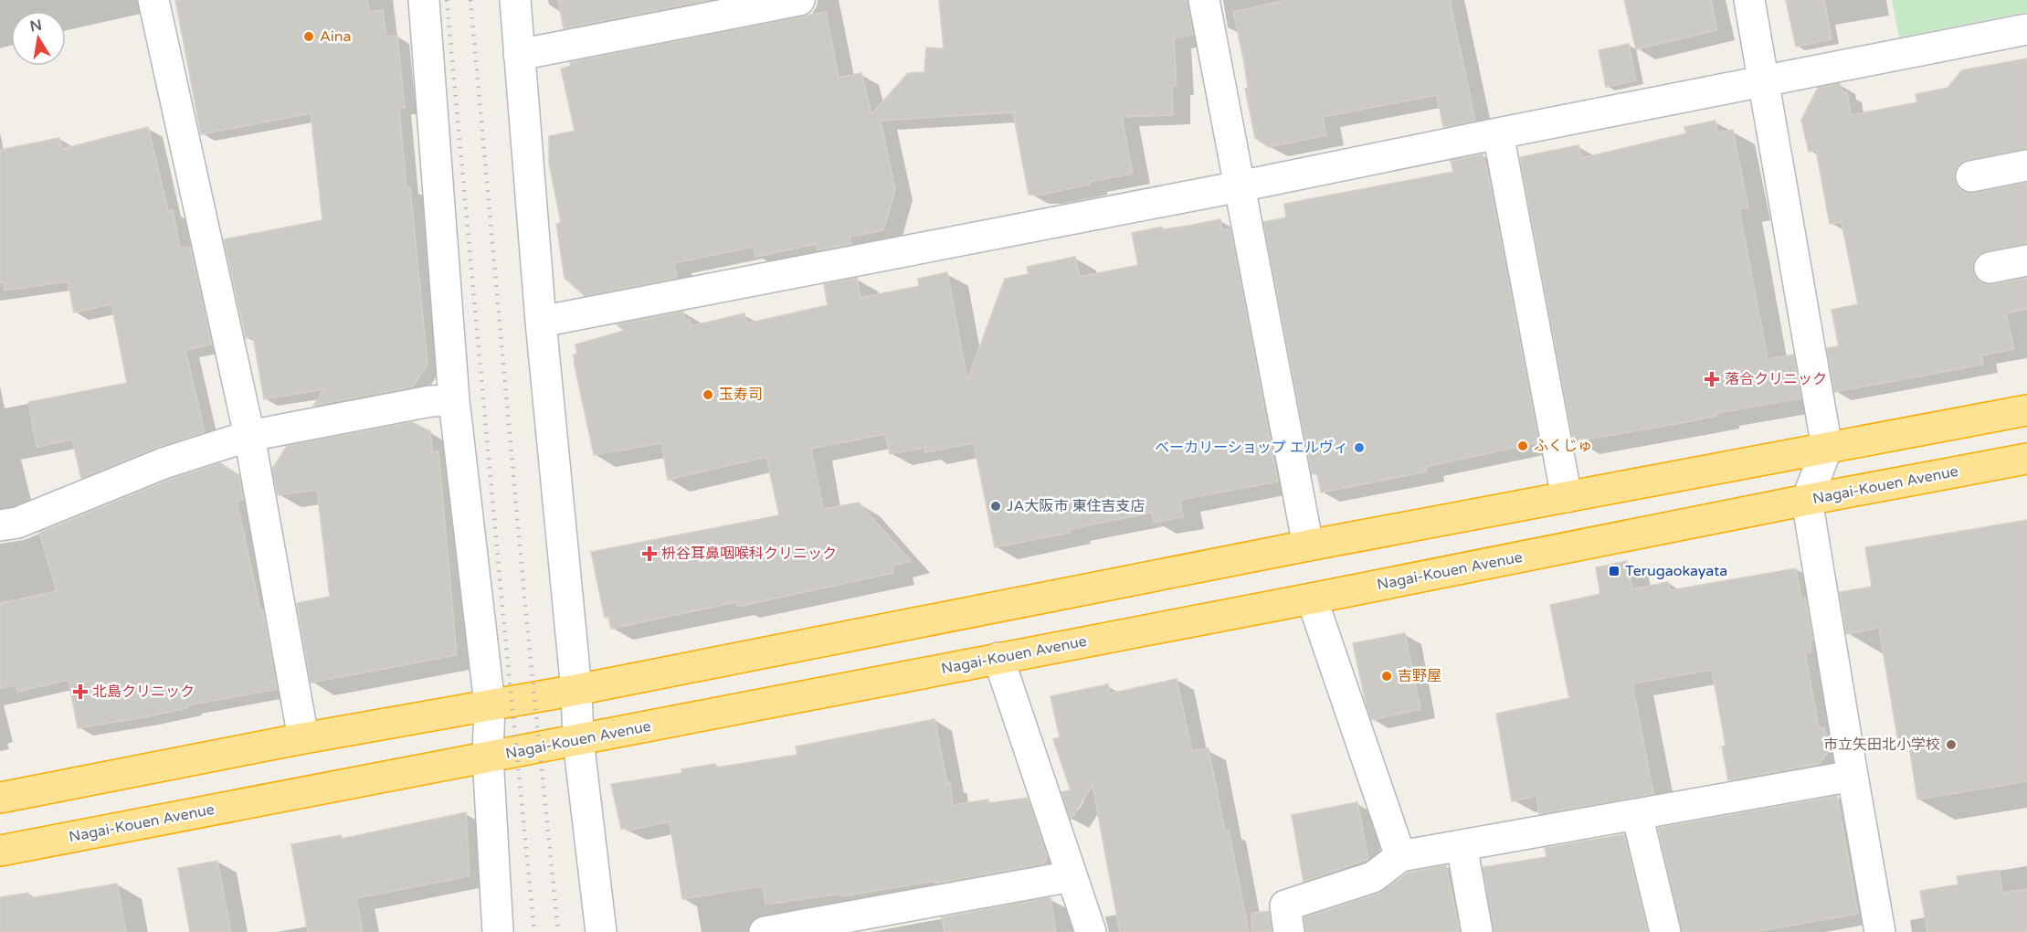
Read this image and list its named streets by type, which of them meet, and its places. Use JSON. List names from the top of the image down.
{
  "streets": {
    "highway": ["Nagai-Kouen Avenue"]
  },
  "places": {
    "other": [
      "Aina",
      "玉寿司",
      "ふくじゅ",
      "ベーカリーショップ エルヴィ",
      "JA大阪市 東住吉支店",
      "吉野屋",
      "市立矢田北小学校"
    ],
    "health": ["落合クリニック", "枡谷耳鼻咽喉科クリニック", "北島クリニック"],
    "transit": ["Terugaokayata"]
  },
  "north": "top"
}
